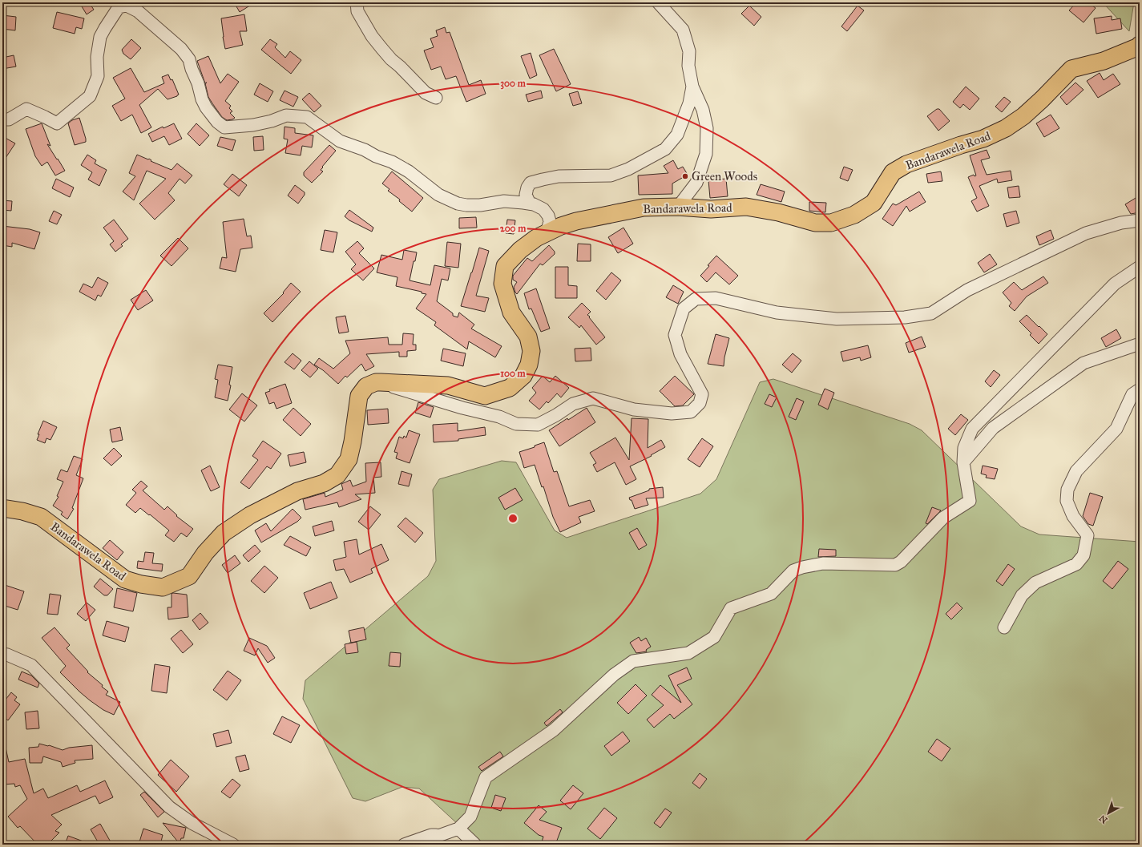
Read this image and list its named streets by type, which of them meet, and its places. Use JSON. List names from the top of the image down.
{
  "streets": {
    "highway": ["Bandarawela Road"]
  },
  "places": ["Green Woods"],
  "north": "bottom left",
  "rings": ["300 m", "200 m", "100 m"]
}
